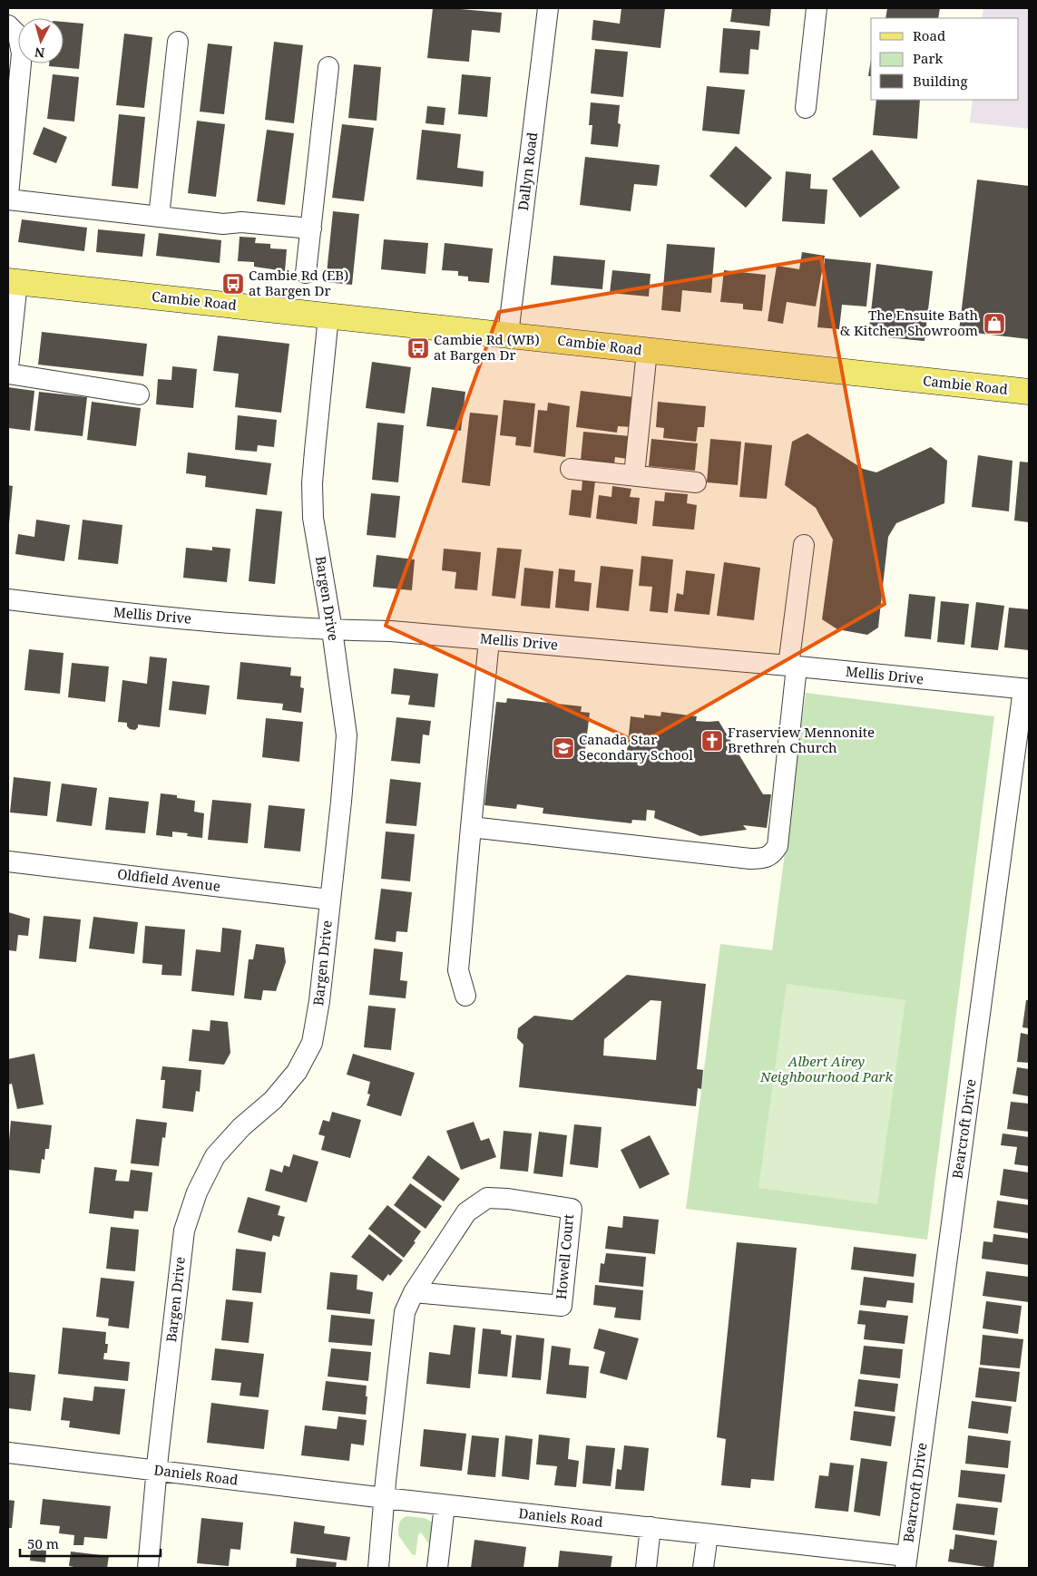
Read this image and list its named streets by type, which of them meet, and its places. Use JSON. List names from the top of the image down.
{
  "streets": {
    "main road": ["Cambie Road"],
    "street": [
      "Dallyn Road",
      "Bargen Drive",
      "Mellis Drive",
      "Oldfield Avenue",
      "Bearcroft Drive",
      "Howell Court",
      "Daniels Road"
    ]
  },
  "crossings": [
    ["Dallyn Road", "Cambie Road"],
    ["Cambie Road", "Bargen Drive"],
    ["Bargen Drive", "Mellis Drive"],
    ["Bargen Drive", "Oldfield Avenue"],
    ["Bargen Drive", "Daniels Road"],
    ["Mellis Drive", "Bearcroft Drive"],
    ["Bearcroft Drive", "Daniels Road"],
    ["Howell Court", "Daniels Road"]
  ],
  "parks": ["Albert Airey Neighbourhood Park"],
  "places": {
    "bus stop": ["Cambie Rd (EB) at Bargen Dr", "Cambie Rd (WB) at Bargen Dr"],
    "shop": ["The Ensuite Bath & Kitchen Showroom"],
    "church": ["Fraserview Mennonite Brethren Church"],
    "school or university": ["Canada Star Secondary School"]
  },
  "legend": ["Road", "Park", "Building"],
  "scale_bar": "50 m",
  "north": "bottom"
}
